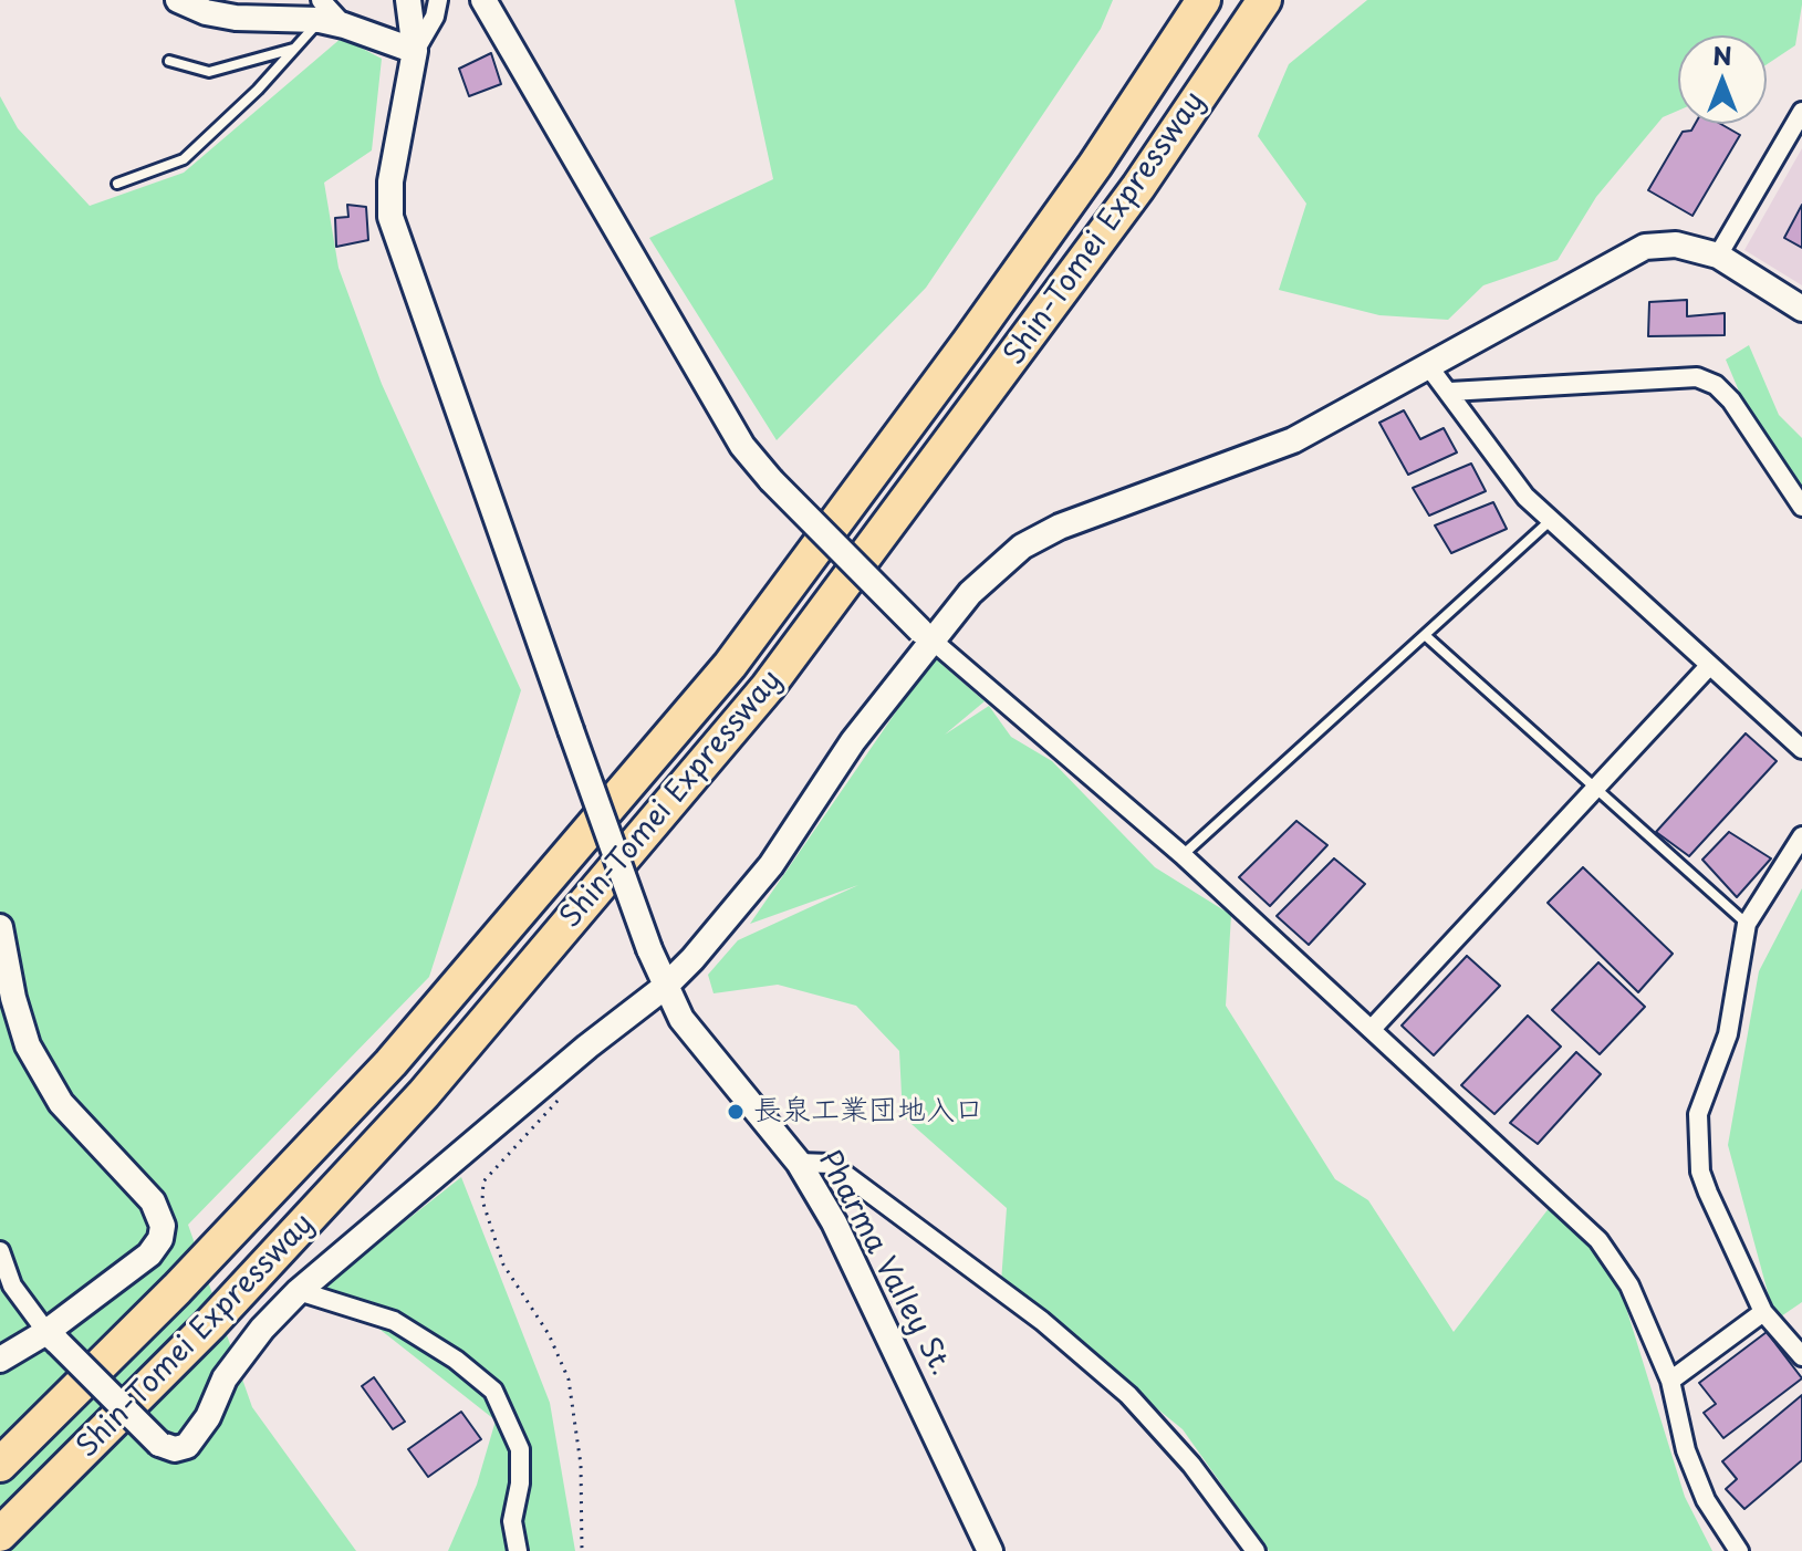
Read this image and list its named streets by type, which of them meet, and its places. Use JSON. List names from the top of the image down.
{
  "streets": {
    "highway": ["Shin-Tomei Expressway"],
    "street": ["Pharma Valley St."]
  },
  "places": ["長泉工業団地入口"],
  "north": "top"
}
